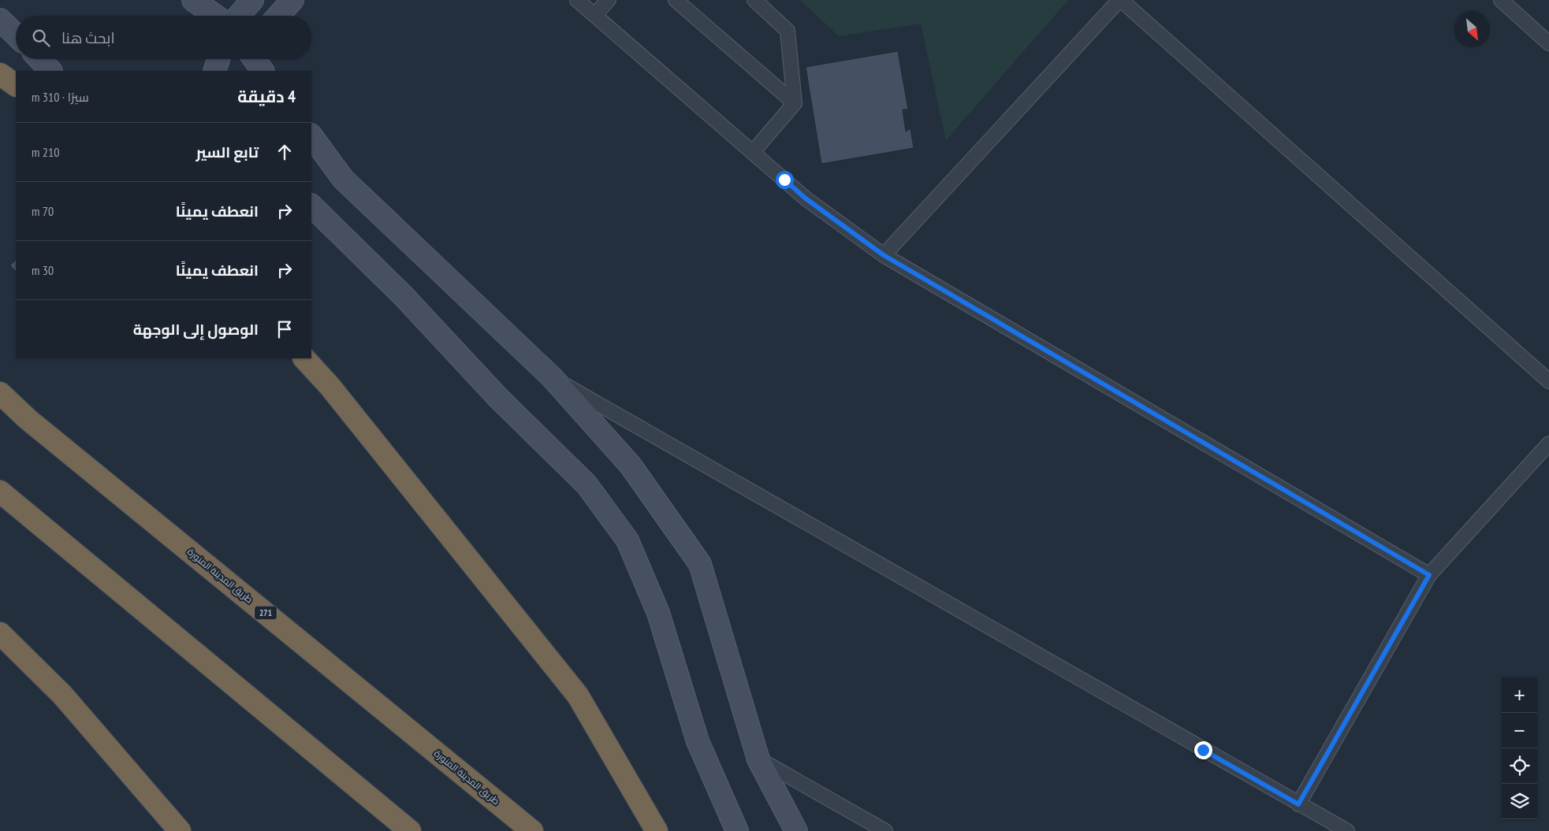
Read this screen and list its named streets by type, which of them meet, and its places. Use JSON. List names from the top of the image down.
{
  "streets": {
    "highway": ["طريق المدينة المنورة", "271"]
  },
  "north": "bottom right",
  "page": {
    "search": "ابحث هنا",
    "heading": ["4 دقيقة", "سيرًا · 310 m"],
    "list": [
      ["تابع السير", "210 m"],
      ["انعطف يمينًا", "70 m"],
      ["انعطف يمينًا", "30 m"],
      "الوصول إلى الوجهة"
    ],
    "map_buttons": ["+", "−"]
  }
}
